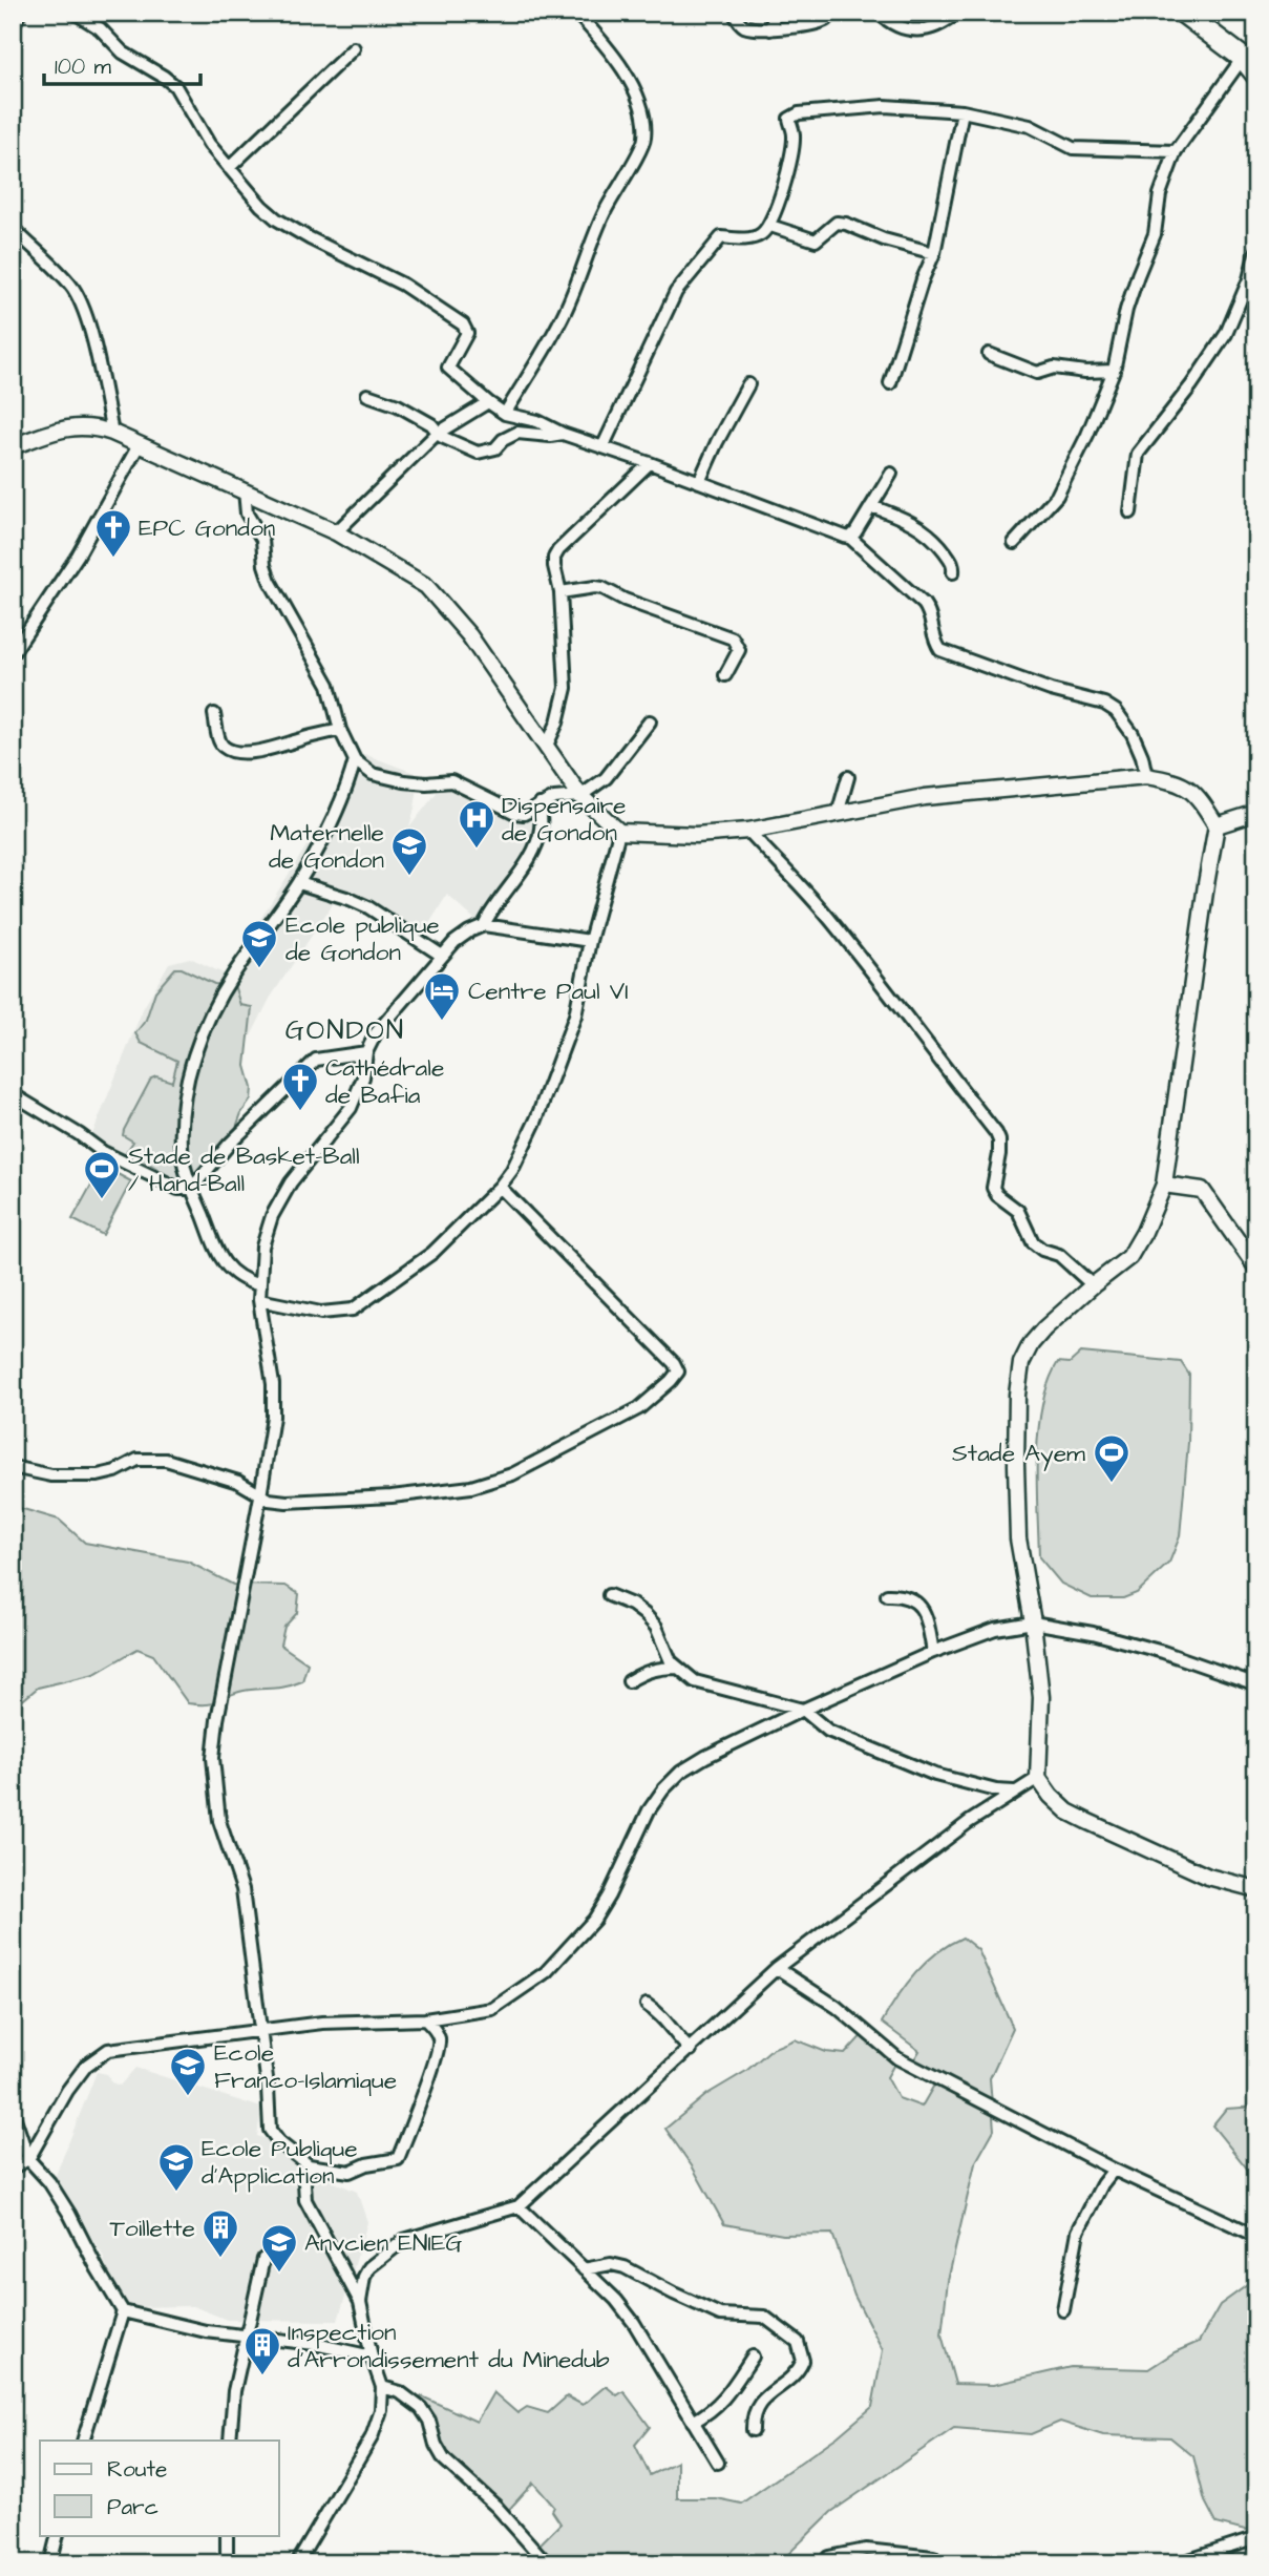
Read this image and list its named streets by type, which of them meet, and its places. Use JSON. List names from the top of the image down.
{
  "districts": ["GONDON"],
  "places": {
    "church": ["EPC Gondon", "Cathédrale de Bafia"],
    "hospital": ["Dispensaire de Gondon"],
    "school or university": [
      "Maternelle de Gondon",
      "Ecole publique de Gondon",
      "Ecole Franco-Islamique",
      "Ecole Publique d'Application",
      "Anvcien ENIEG"
    ],
    "hotel": ["Centre Paul VI"],
    "sports": ["Stade de Basket-Ball / Hand-Ball", "Stade Ayem"],
    "building": ["Toillette", "Inspection d'Arrondissement du Minedub"]
  },
  "legend": ["Route", "Parc"],
  "scale_bar": "100 m"
}
